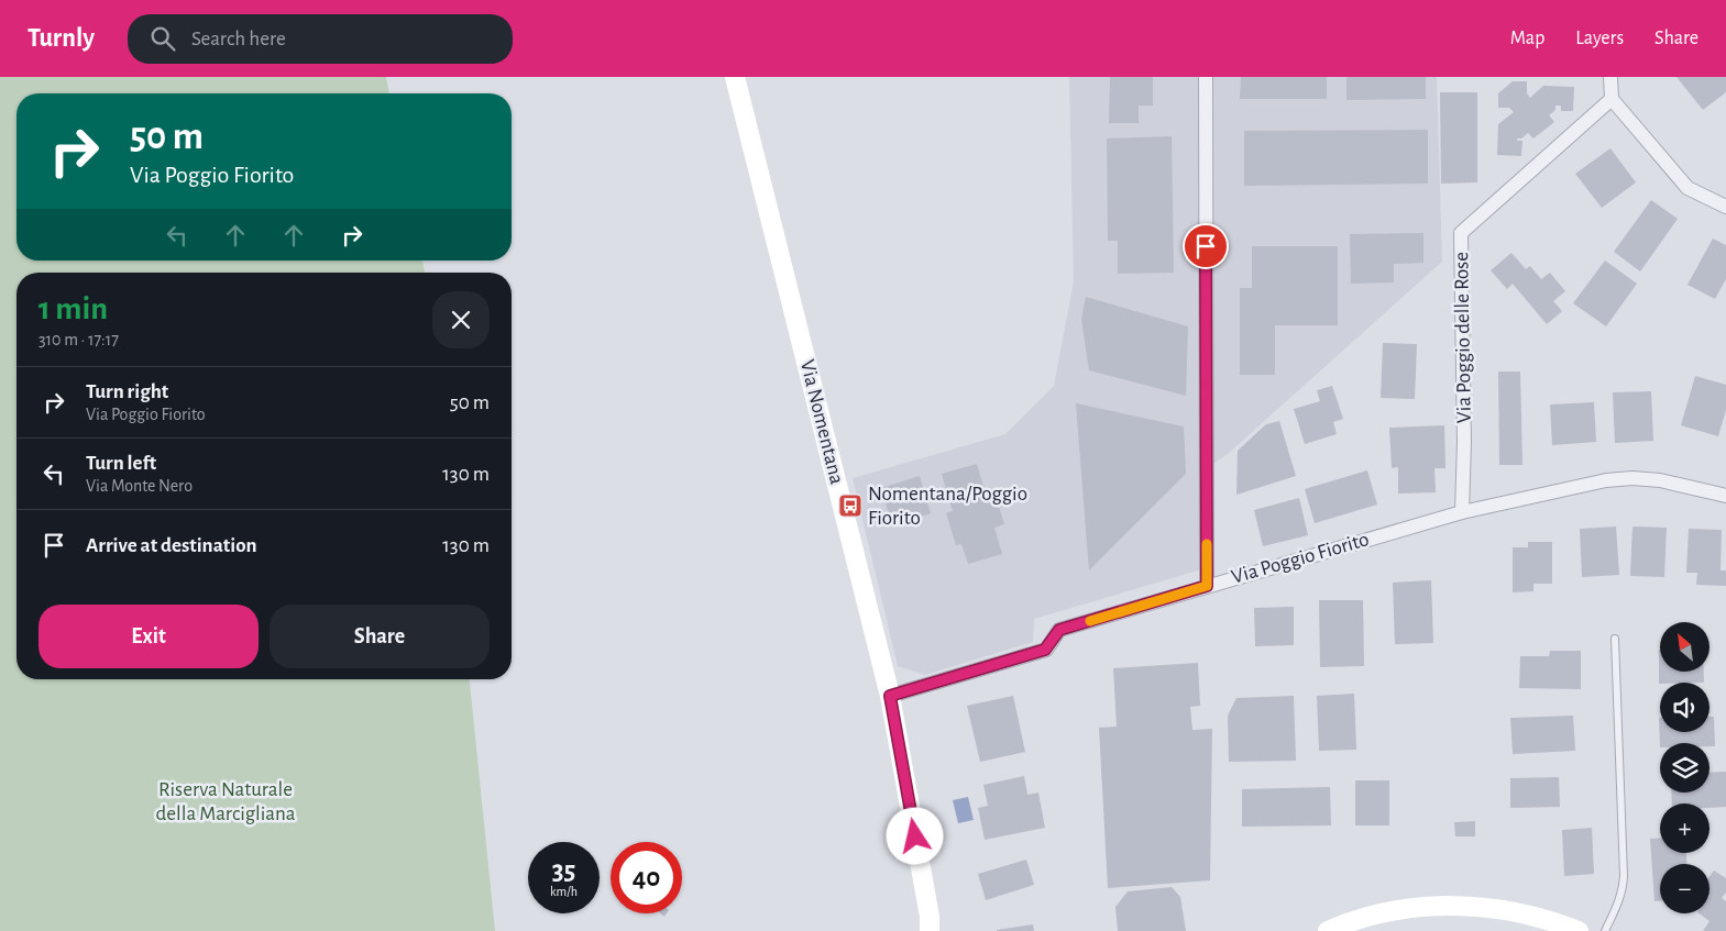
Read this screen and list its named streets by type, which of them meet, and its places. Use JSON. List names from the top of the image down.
{
  "streets": {
    "street": ["Via Poggio delle Rose", "Via Nomentana", "Via Poggio Fiorito"]
  },
  "crossings": [
    ["Via Poggio delle Rose", "Via Poggio Fiorito"],
    ["Via Nomentana", "Via Poggio Fiorito"]
  ],
  "parks": ["Riserva Naturale della Marcigliana"],
  "places": {
    "bus stop": ["Nomentana/Poggio Fiorito"]
  },
  "north": "top left",
  "page": {
    "header": "Turnly",
    "search": "Search here",
    "nav": ["Map", "Layers", "Share"],
    "turn": ["50 m", "Via Poggio Fiorito"],
    "heading": ["1 min", "310 m · 17:17"],
    "list": [
      {
        "name": "Turn right",
        "note": "Via Poggio Fiorito",
        "value": "50 m"
      },
      {
        "name": "Turn left",
        "note": "Via Monte Nero",
        "value": "130 m"
      },
      {
        "name": "Arrive at destination",
        "value": "130 m"
      }
    ],
    "buttons": ["Exit", "Share"],
    "map_buttons": ["+", "−"],
    "speed": "35 km/h",
    "limit": "40"
  }
}
